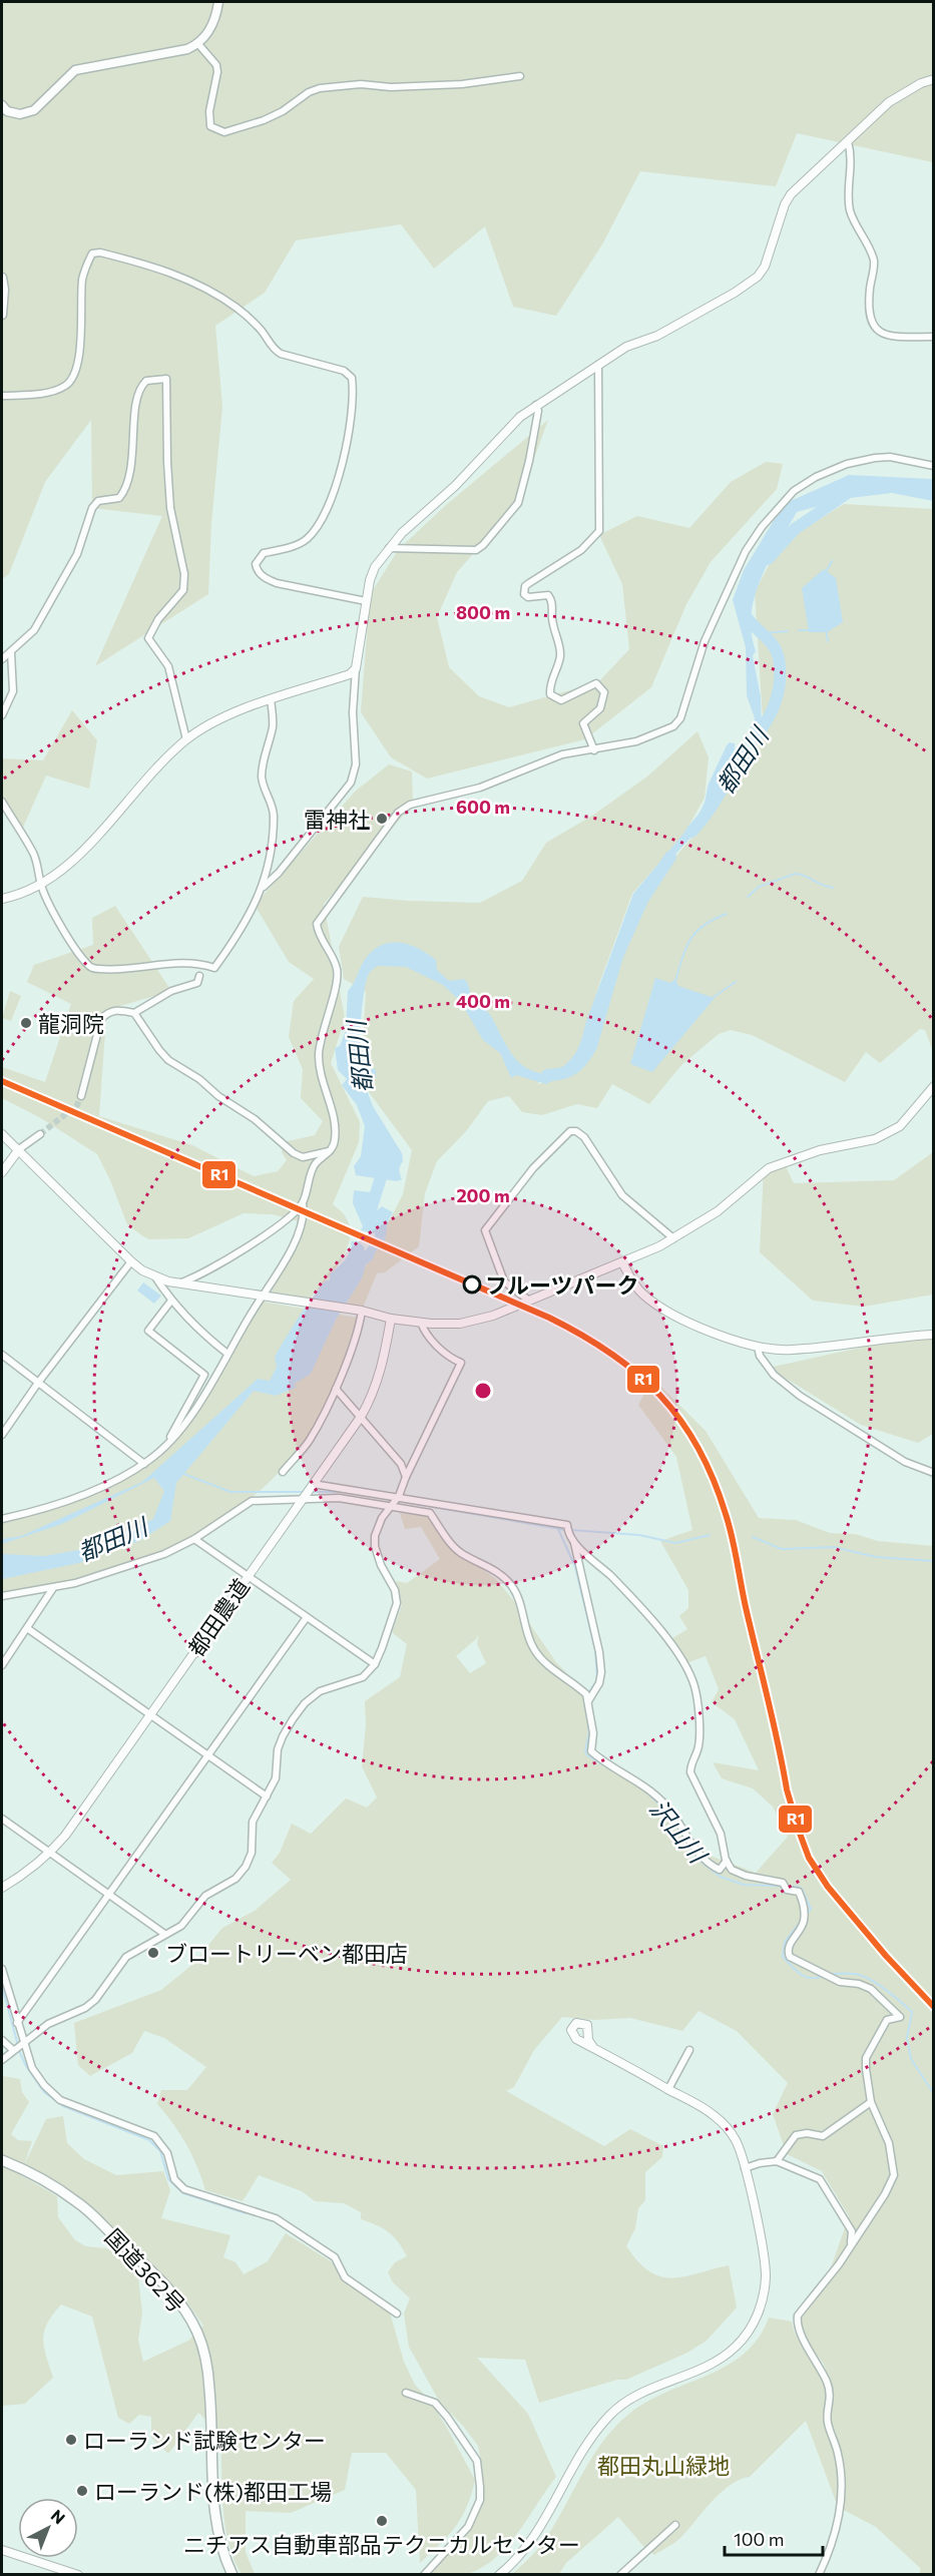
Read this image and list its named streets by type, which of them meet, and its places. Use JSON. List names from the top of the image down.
{
  "streets": {
    "highway": ["国道362号"],
    "street": ["都田農道"]
  },
  "water": ["都田川", "沢山川"],
  "parks": ["都田丸山緑地"],
  "places": [
    "雷神社",
    "龍洞院",
    "フルーツパーク",
    "ブロートリーベン都田店",
    "ローランド試験センター",
    "ローランド(株)都田工場",
    "ニチアス自動車部品テクニカルセンター"
  ],
  "lines": ["transit line R1"],
  "scale_bar": "100 m",
  "north": "top right",
  "rings": [
    "800 m",
    "600 m",
    "400 m",
    "200 m"
  ]
}
